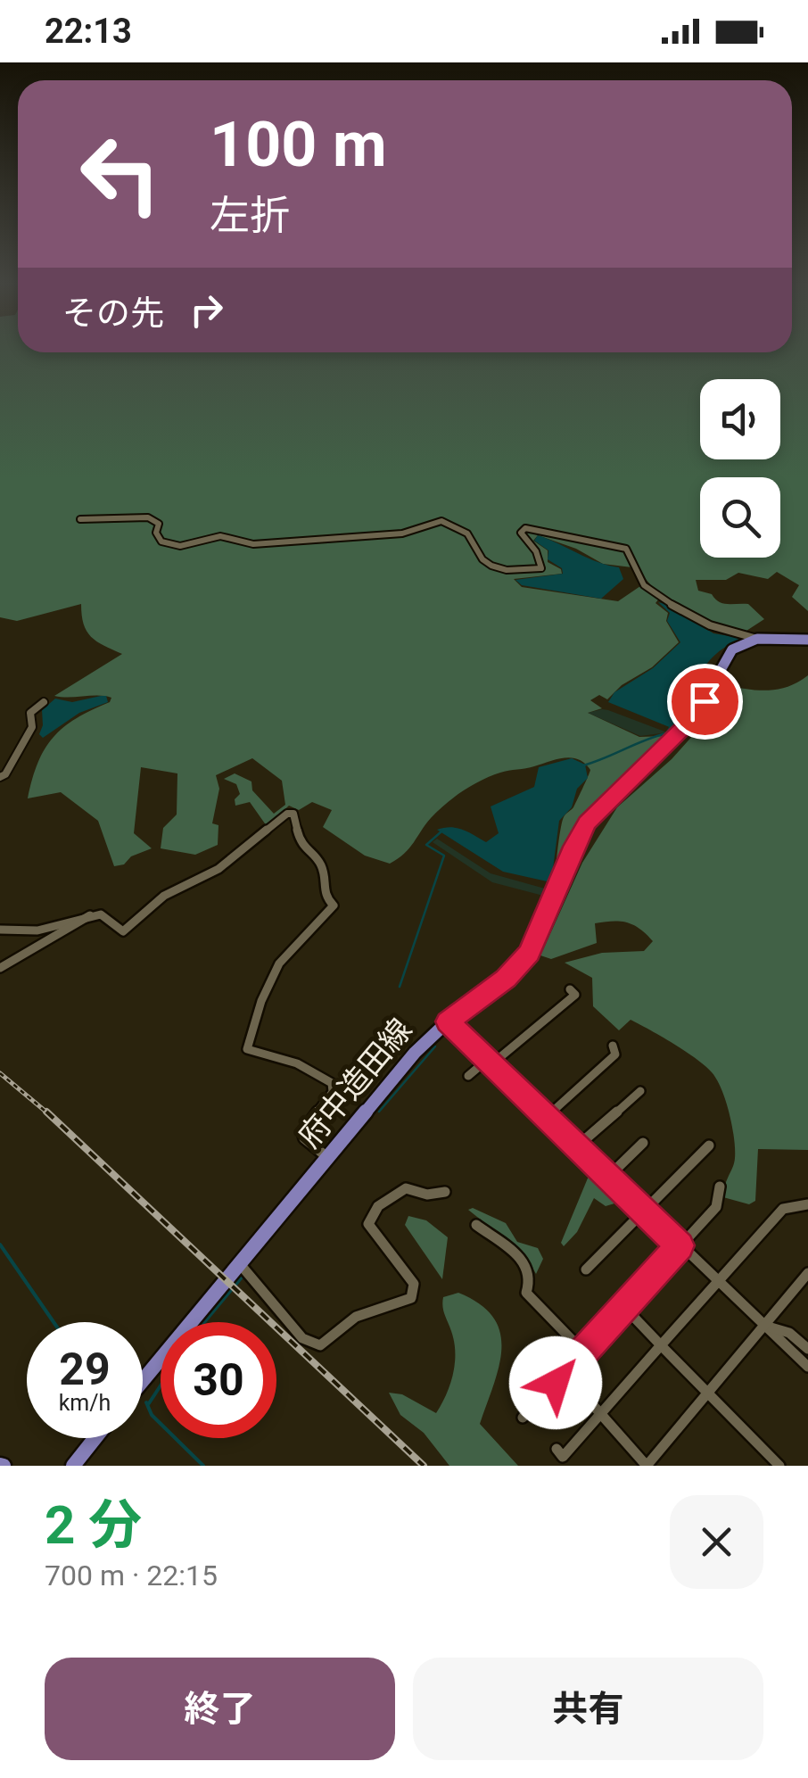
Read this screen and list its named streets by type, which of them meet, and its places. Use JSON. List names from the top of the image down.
{
  "streets": {
    "main road": ["府中造田線"]
  },
  "page": {
    "status": "22:13",
    "turn": ["100 m", "左折"],
    "then": "その先",
    "speed": "29 km/h",
    "limit": "30",
    "heading": ["2 分", "700 m · 22:15"],
    "buttons": ["終了", "共有"]
  }
}
